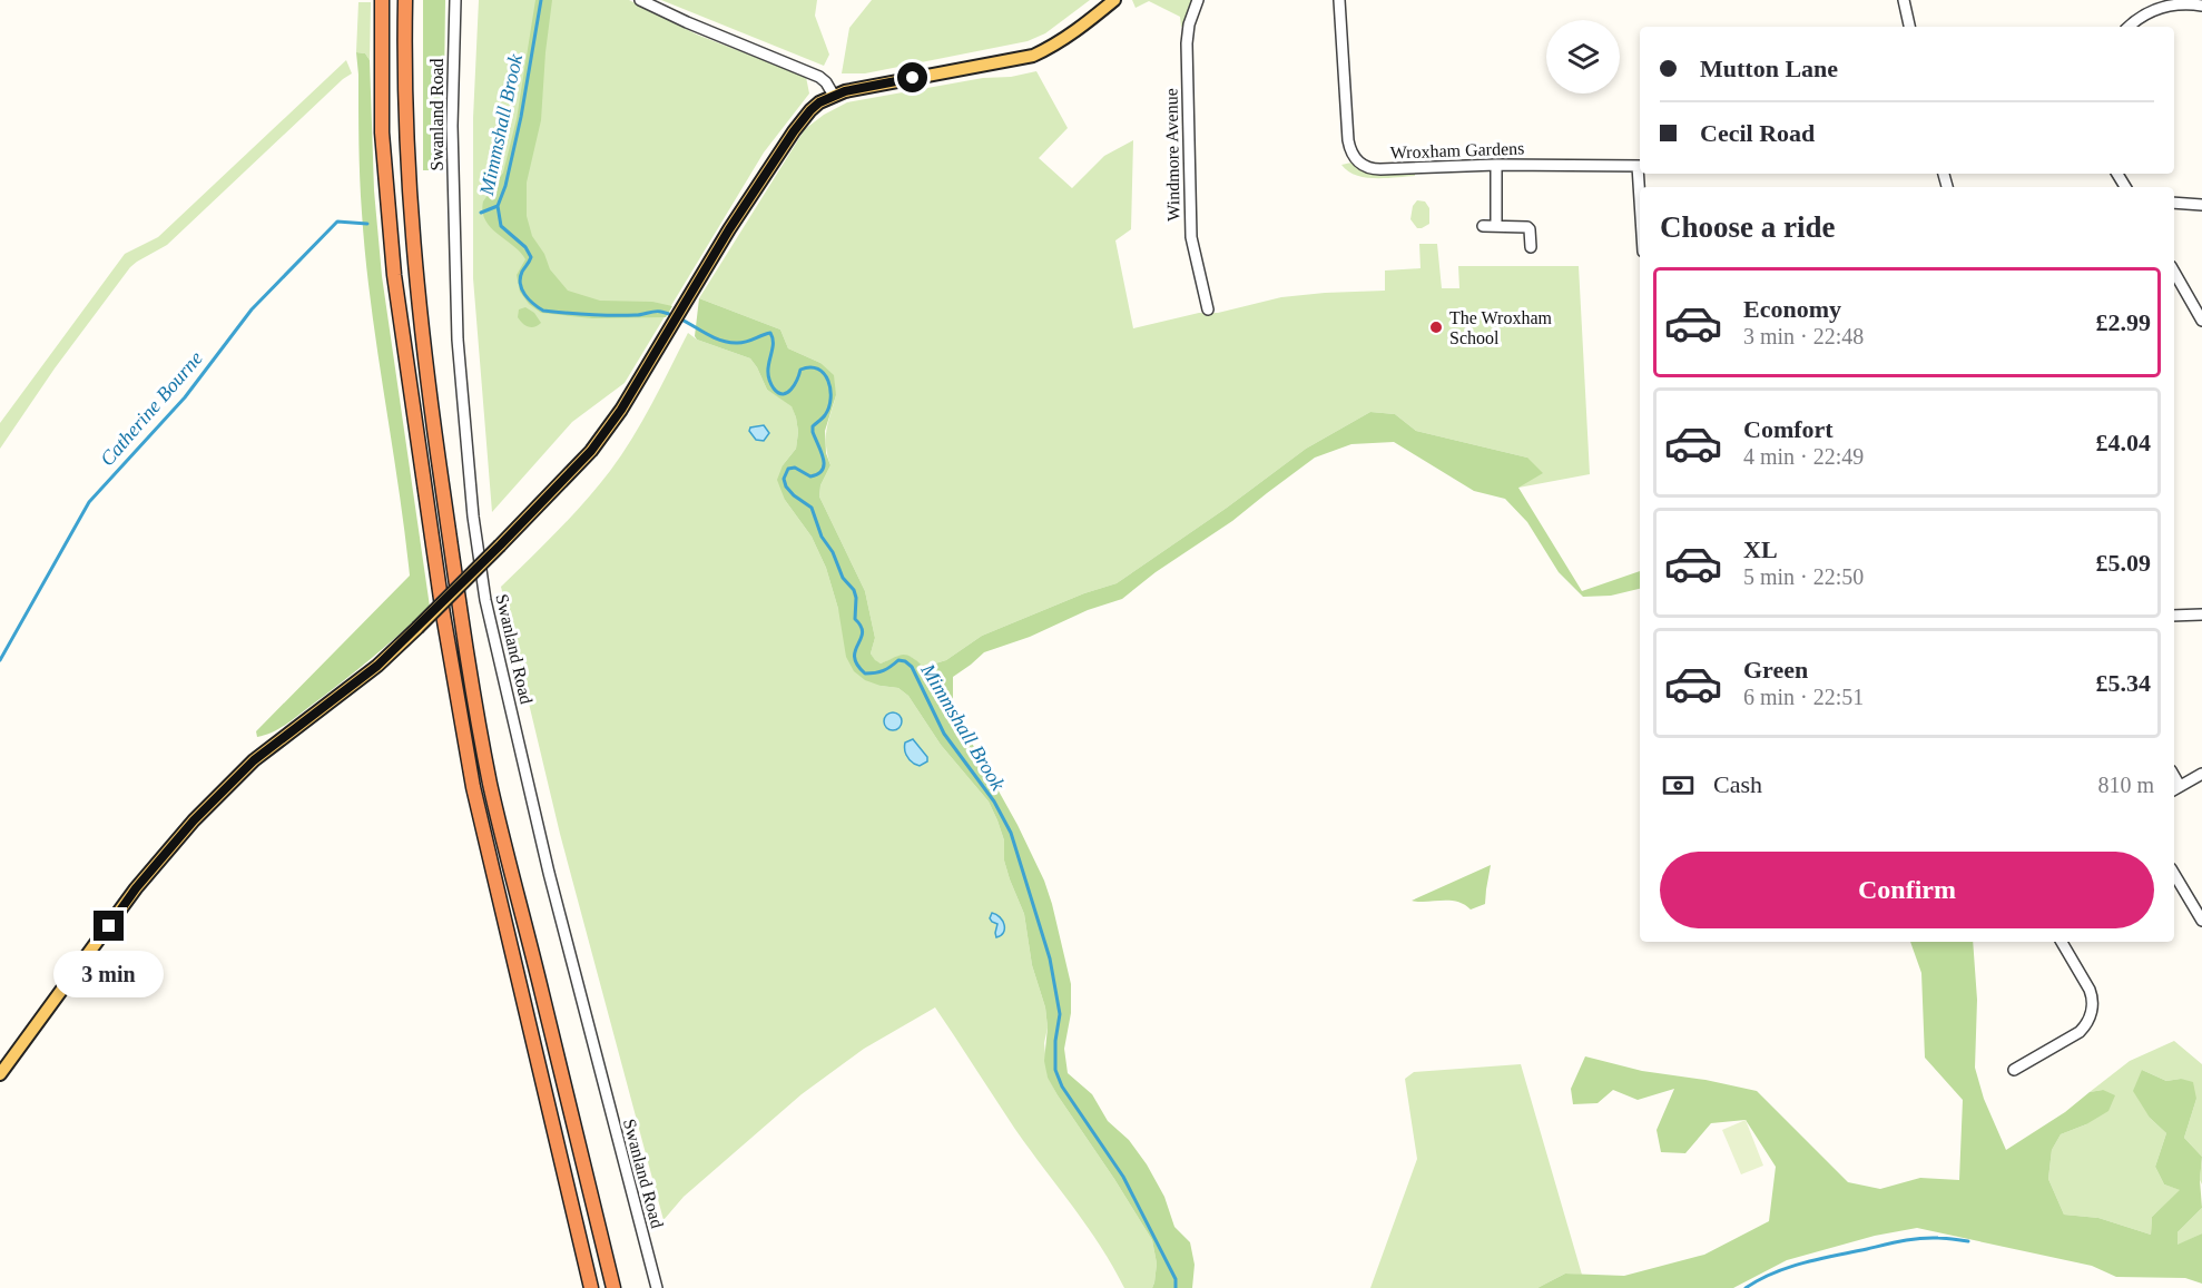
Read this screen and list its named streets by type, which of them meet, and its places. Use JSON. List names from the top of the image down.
{
  "streets": {
    "street": ["Swanland Road", "Wroxham Gardens", "Windmore Avenue"]
  },
  "water": ["Mimmshall Brook", "Catherine Bourne"],
  "places": ["The Wroxham School"],
  "page": {
    "banner": ["Mutton Lane", "Cecil Road"],
    "heading": "Choose a ride",
    "list": [
      {
        "name": "Economy",
        "note": "3 min · 22:48",
        "value": "£2.99"
      },
      {
        "name": "Comfort",
        "note": "4 min · 22:49",
        "value": "£4.04"
      },
      {
        "name": "XL",
        "note": "5 min · 22:50",
        "value": "£5.09"
      },
      {
        "name": "Green",
        "note": "6 min · 22:51",
        "value": "£5.34"
      }
    ],
    "pay": ["Cash", "810 m"],
    "buttons": "Confirm",
    "bubble": "3 min"
  }
}
